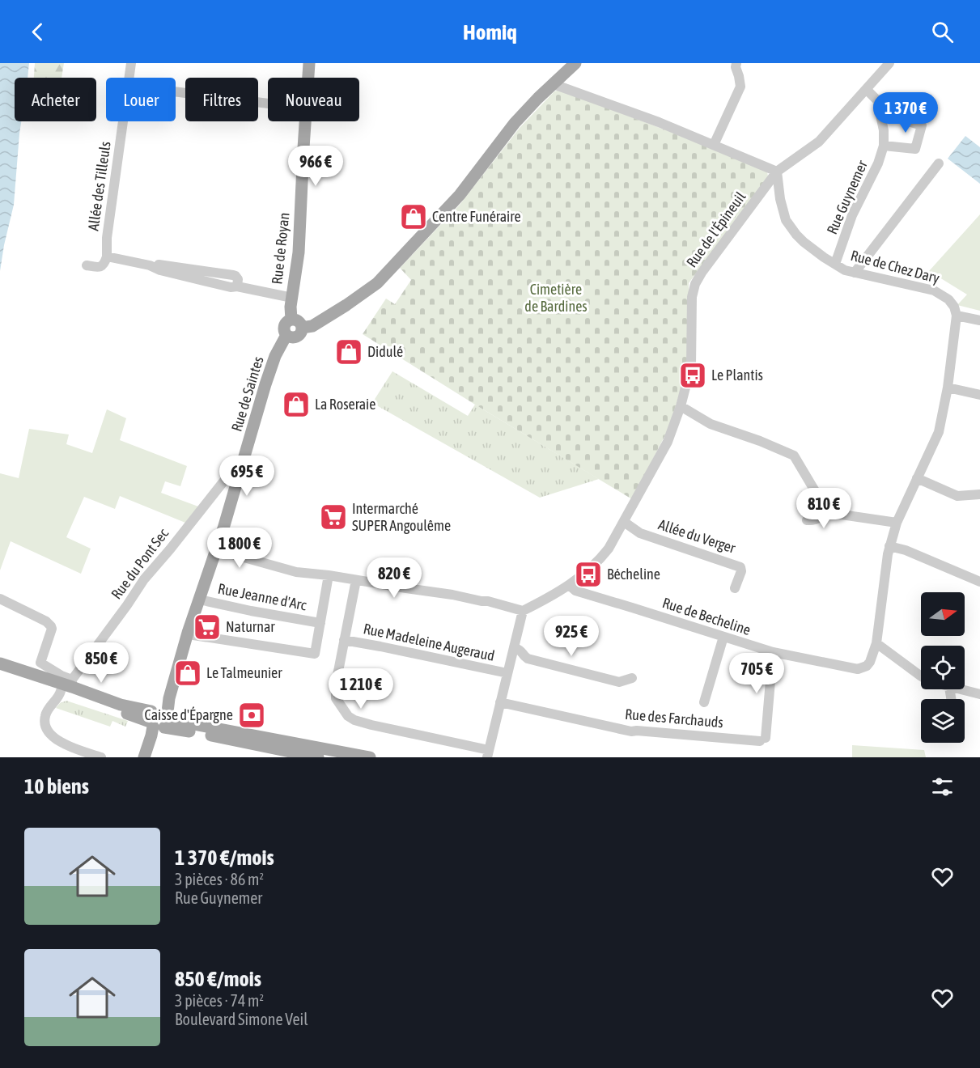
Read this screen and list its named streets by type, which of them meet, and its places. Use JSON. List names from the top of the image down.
{
  "streets": {
    "main road": ["Rue de Royan", "Rue de Saintes"],
    "street": [
      "Allée des Tilleuls",
      "Rue Guynemer",
      "Rue de l'Épineuil",
      "Rue de Chez Dary",
      "Allée du Verger",
      "Rue du Pont Sec",
      "Rue Jeanne d'Arc",
      "Rue de Becheline",
      "Rue Madeleine Augeraud",
      "Rue des Farchauds"
    ]
  },
  "crossings": [
    ["Rue Guynemer", "Rue de l'Épineuil"],
    ["Rue Guynemer", "Rue de Chez Dary"],
    ["Rue de l'Épineuil", "Rue de Chez Dary"],
    ["Rue de l'Épineuil", "Allée du Verger"],
    ["Rue de l'Épineuil", "Rue de Becheline"],
    ["Rue de Royan", "Rue de Saintes"],
    ["Rue de Saintes", "Rue du Pont Sec"],
    ["Rue de Saintes", "Rue Jeanne d'Arc"],
    ["Rue de Becheline", "Rue des Farchauds"]
  ],
  "parks": ["Cimetière de Bardines"],
  "places": {
    "shop": [
      "Centre Funéraire",
      "Didulé",
      "La Roseraie",
      "Le Talmeunier"
    ],
    "bus stop": ["Le Plantis", "Bécheline"],
    "supermarket": ["Intermarché SUPER Angoulême", "Naturnar"],
    "bank": ["Caisse d'Épargne"]
  },
  "north": "right",
  "page": {
    "header": "Homiq",
    "chip": [
      "Acheter",
      "Louer",
      "Filtres",
      "Nouveau"
    ],
    "price": [
      "1 370 €",
      "966 €",
      "695 €",
      "810 €",
      "1 800 €",
      "820 €",
      "925 €",
      "850 €",
      "705 €",
      "1 210 €"
    ],
    "heading": "10 biens",
    "list": [
      {
        "name": "1 370 €/mois",
        "note": "3 pièces · 86 m² · Rue Guynemer"
      },
      {
        "name": "850 €/mois",
        "note": "3 pièces · 74 m² · Boulevard Simone Veil"
      }
    ]
  }
}
